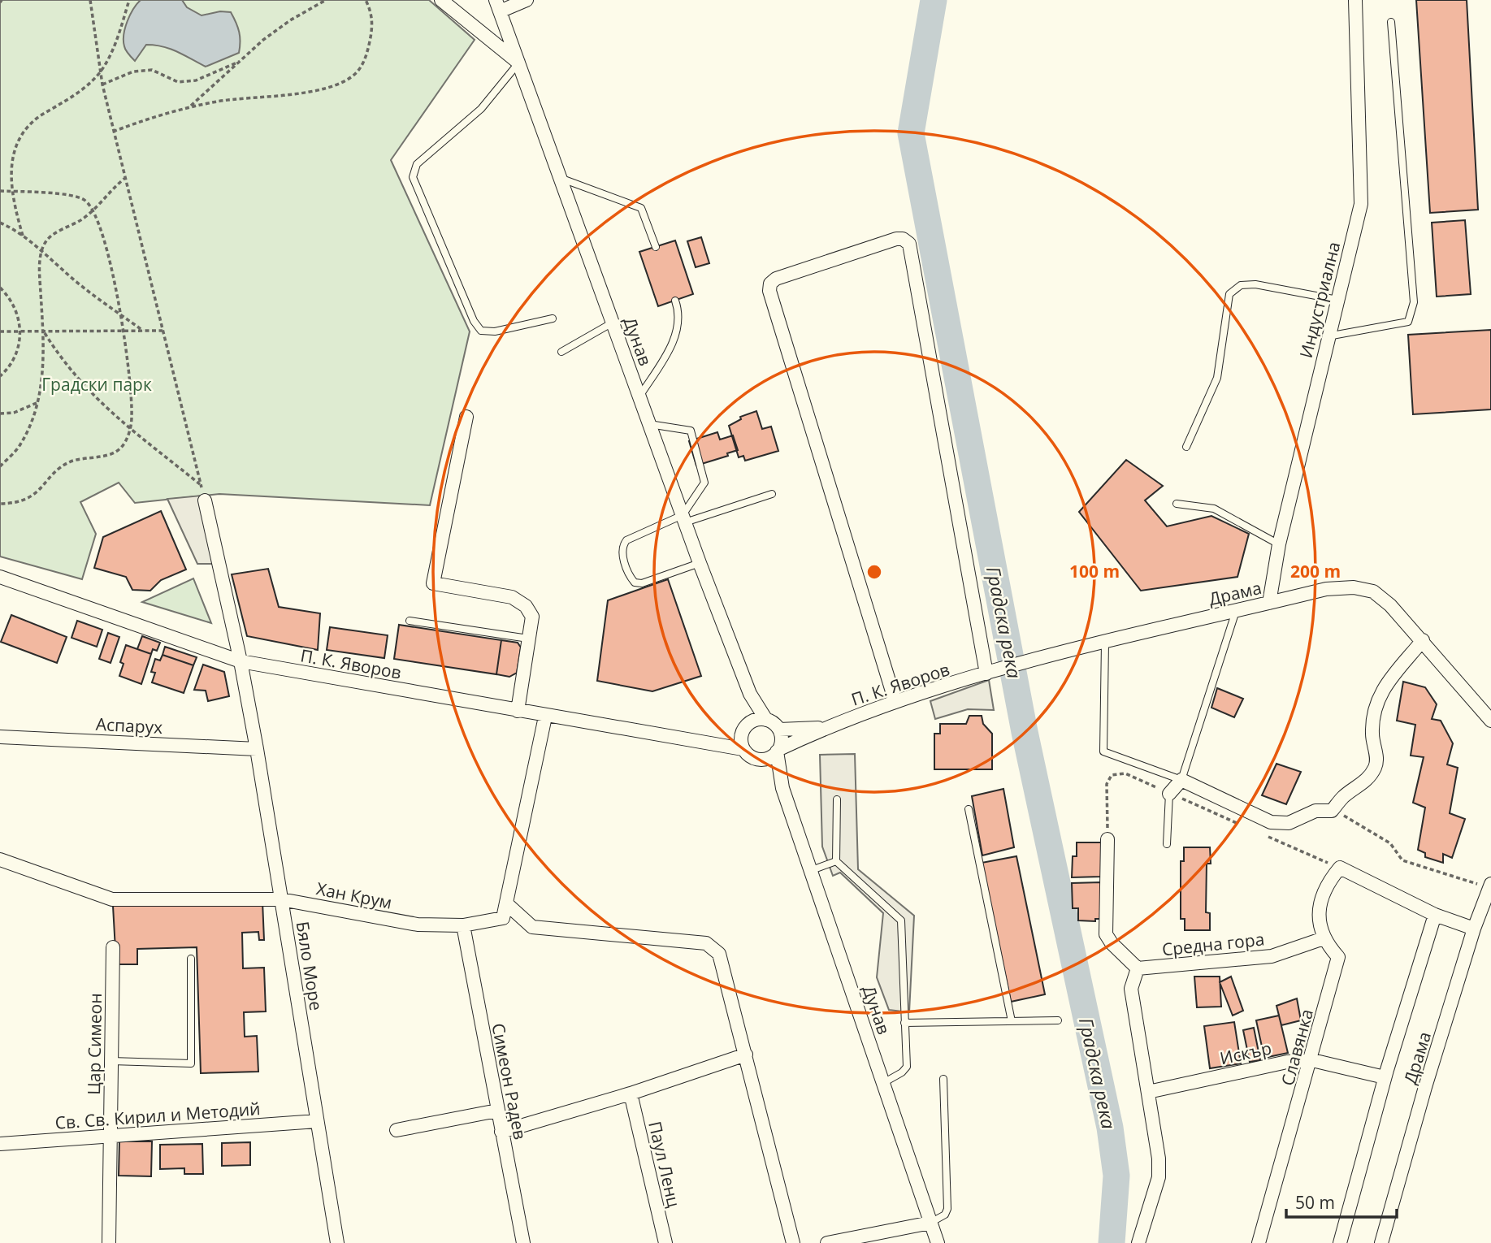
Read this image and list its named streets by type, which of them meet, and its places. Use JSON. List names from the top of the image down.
{
  "streets": {
    "street": [
      "Индустриална",
      "Дунав",
      "Драма",
      "П. К. Яворов",
      "Аспарух",
      "Хан Крум",
      "Средна гора",
      "Бяло Море",
      "Цар Симеон",
      "Славянка",
      "Искър",
      "Симеон Радев",
      "Св. Св. Кирил и Методий",
      "Паул Ленц"
    ]
  },
  "crossings": [
    ["Индустриална", "Драма"],
    ["Дунав", "П. К. Яворов"],
    ["Драма", "П. К. Яворов"],
    ["П. К. Яворов", "Бяло Море"],
    ["Аспарух", "Бяло Море"],
    ["Хан Крум", "Бяло Море"],
    ["Хан Крум", "Симеон Радев"],
    ["Средна гора", "Славянка"],
    ["Бяло Море", "Св. Св. Кирил и Методий"],
    ["Цар Симеон", "Св. Св. Кирил и Методий"],
    ["Славянка", "Искър"]
  ],
  "water": ["Градска река"],
  "parks": ["Градски парк"],
  "scale_bar": "50 m",
  "rings": ["100 m", "200 m"]
}
